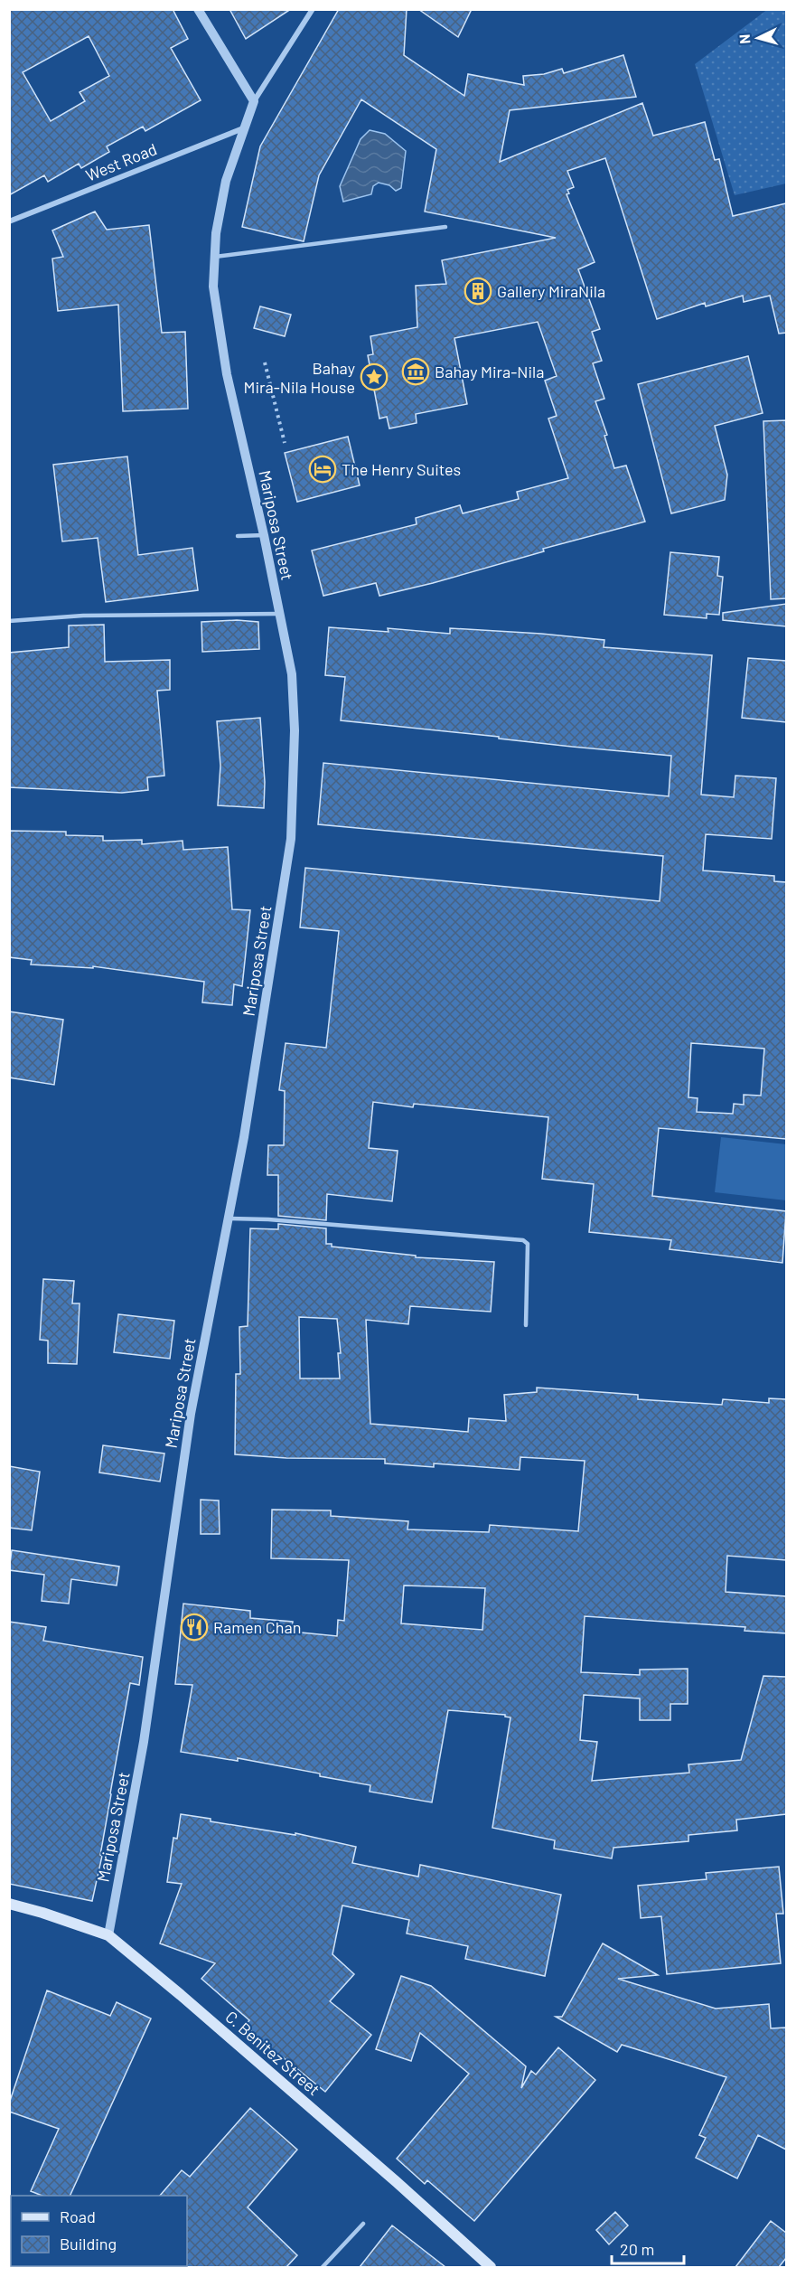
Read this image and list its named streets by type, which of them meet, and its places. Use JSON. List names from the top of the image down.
{
  "streets": {
    "main road": ["C. Benitez Street"],
    "street": ["West Road", "Mariposa Street"]
  },
  "crossings": [
    ["West Road", "Mariposa Street"],
    ["Mariposa Street", "C. Benitez Street"]
  ],
  "places": {
    "building": ["Gallery MiraNila"],
    "museum": ["Bahay Mira-Nila"],
    "place": ["Bahay Mira-Nila House"],
    "hotel": ["The Henry Suites"],
    "restaurant": ["Ramen Chan"]
  },
  "legend": ["Road", "Building"],
  "scale_bar": "20 m",
  "north": "left"
}
